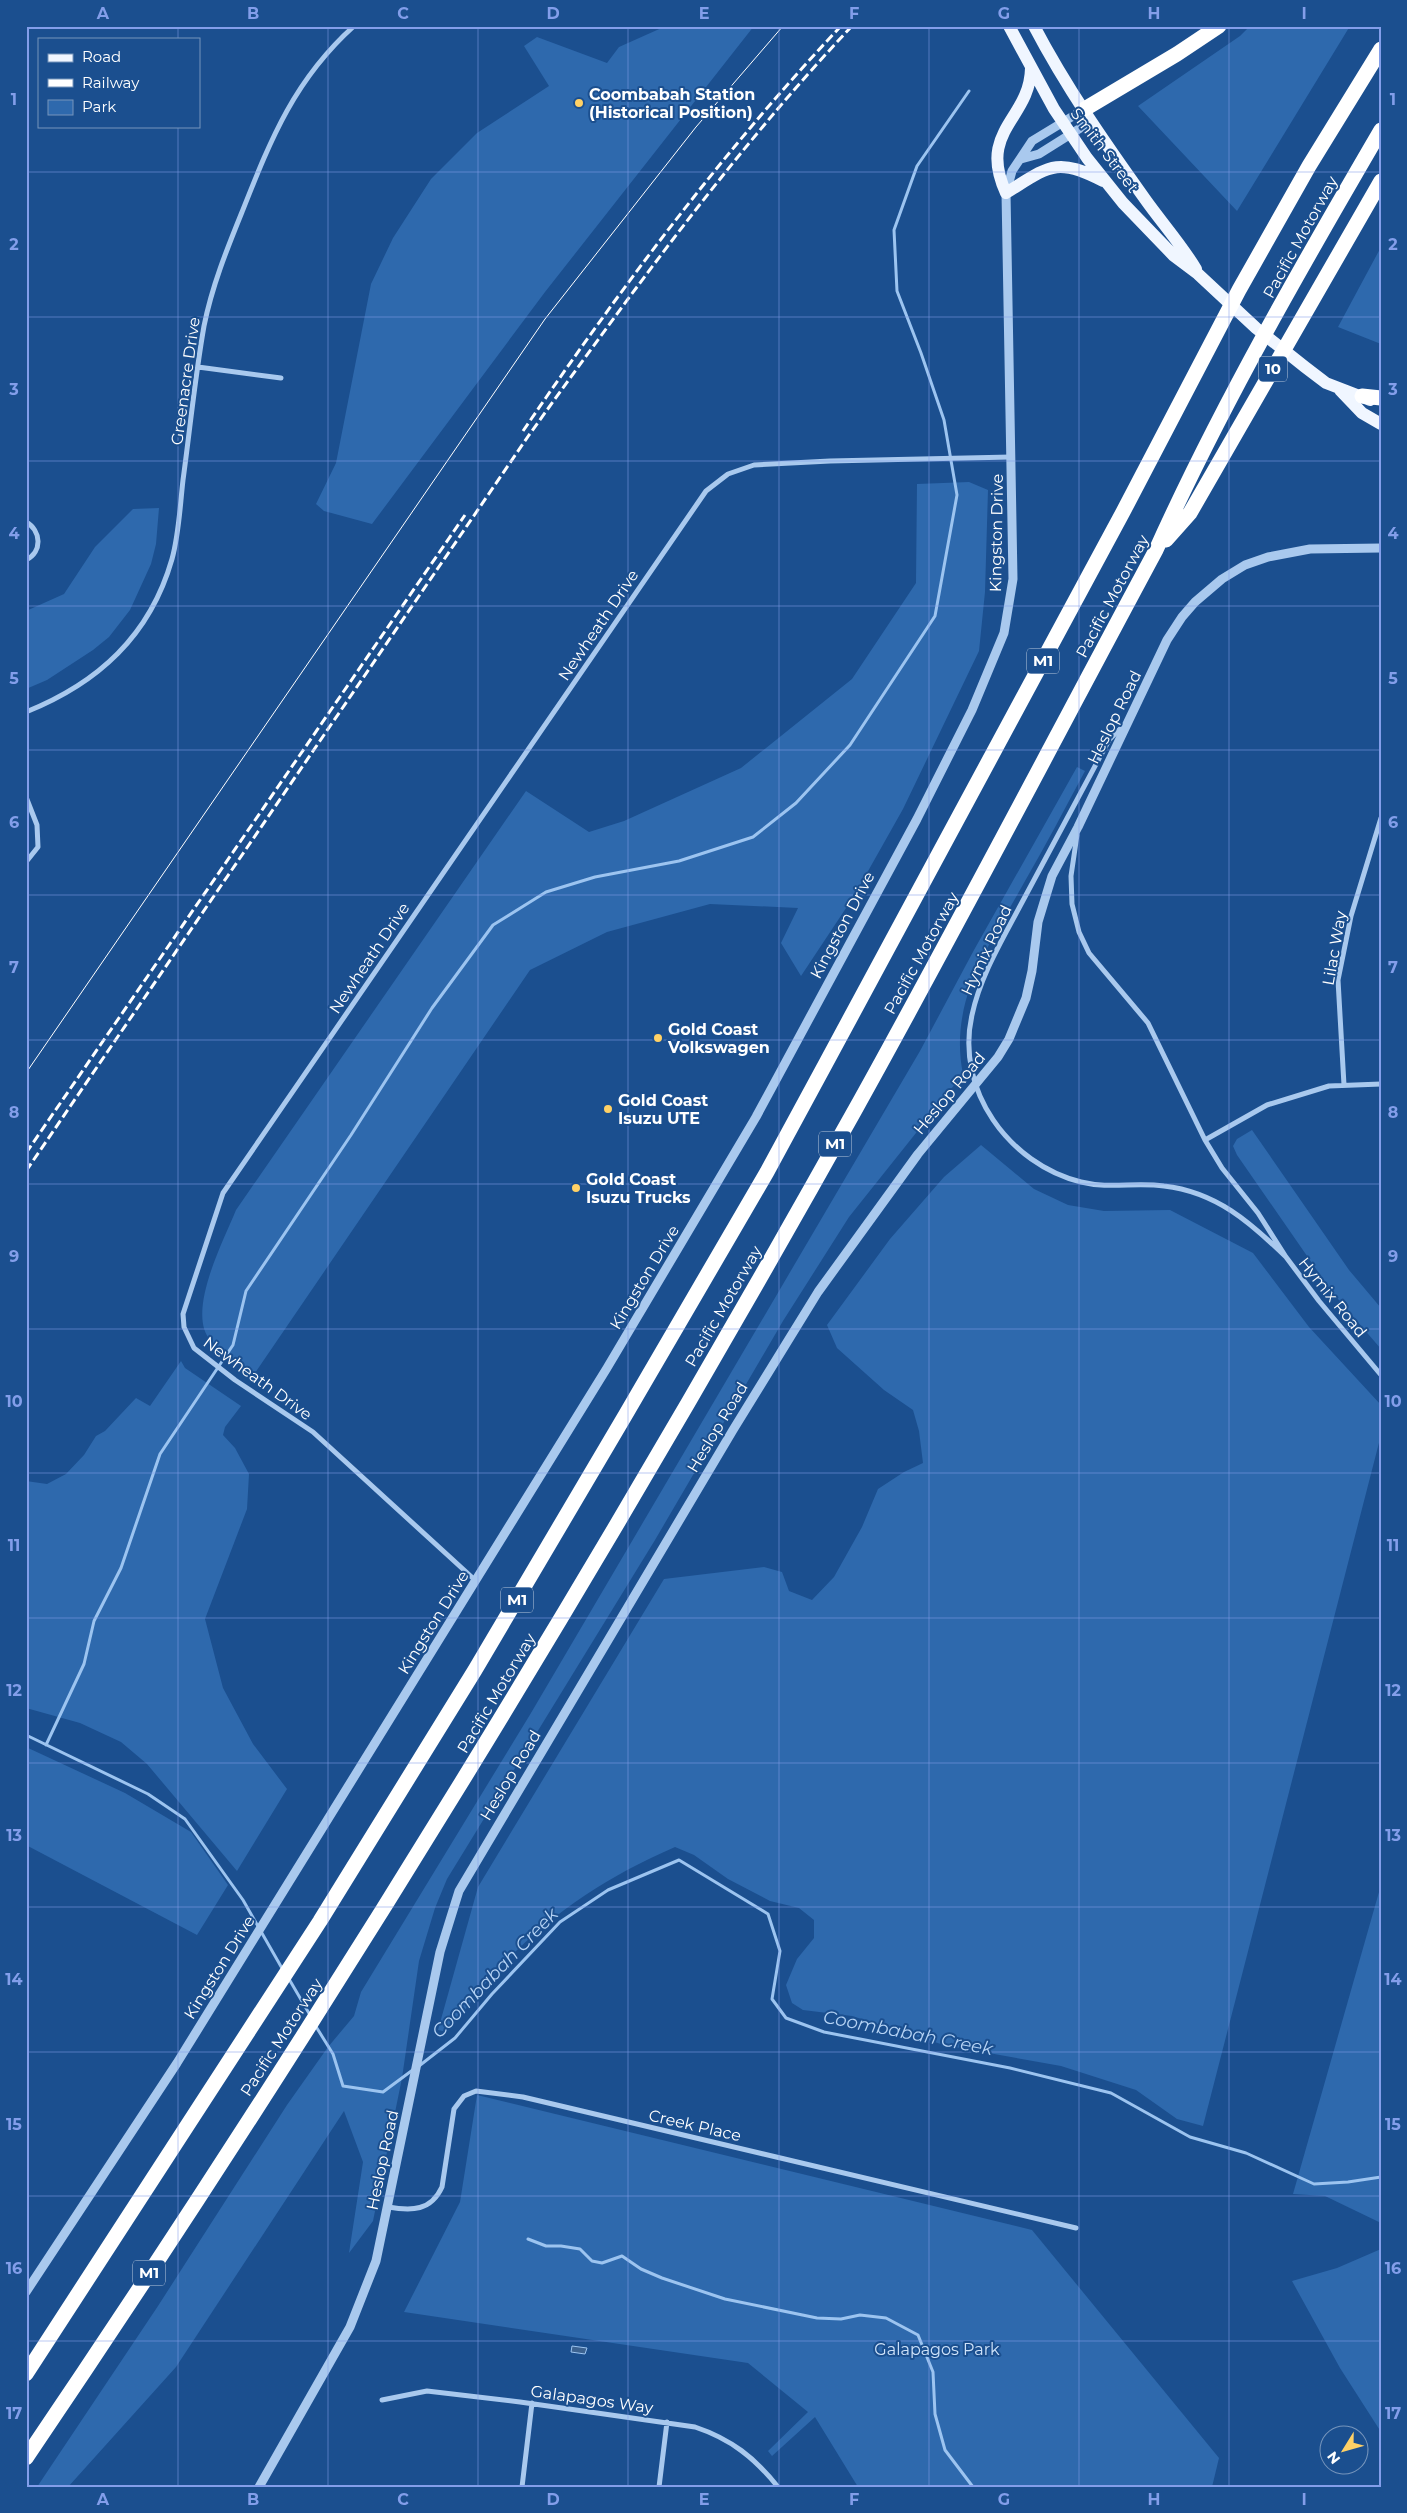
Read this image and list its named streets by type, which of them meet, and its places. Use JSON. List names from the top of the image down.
{
  "streets": {
    "highway": ["Pacific Motorway", "10", "M1"],
    "main road": ["Smith Street"],
    "street": [
      "Greenacre Drive",
      "Kingston Drive",
      "Newheath Drive",
      "Heslop Road",
      "Lilac Way",
      "Hymix Road",
      "Creek Place",
      "Galapagos Way"
    ]
  },
  "crossings": [
    ["Smith Street", "Kingston Drive"],
    ["Pacific Motorway", "10"],
    ["Kingston Drive", "Newheath Drive"],
    ["Heslop Road", "Hymix Road"],
    ["Heslop Road", "Creek Place"]
  ],
  "water": ["Coombabah Creek"],
  "parks": ["Galapagos Park"],
  "places": [
    "Coombabah Station (Historical Position)",
    "Gold Coast Volkswagen",
    "Gold Coast Isuzu UTE",
    "Gold Coast Isuzu Trucks"
  ],
  "legend": ["Road", "Railway", "Park"],
  "north": "bottom left",
  "grid": {
    "columns": [
      "A",
      "B",
      "C",
      "D",
      "E",
      "F",
      "G",
      "H",
      "I"
    ],
    "rows": [
      "1",
      "2",
      "3",
      "4",
      "5",
      "6",
      "7",
      "8",
      "9",
      "10",
      "11",
      "12",
      "13",
      "14",
      "15",
      "16",
      "17"
    ]
  }
}
